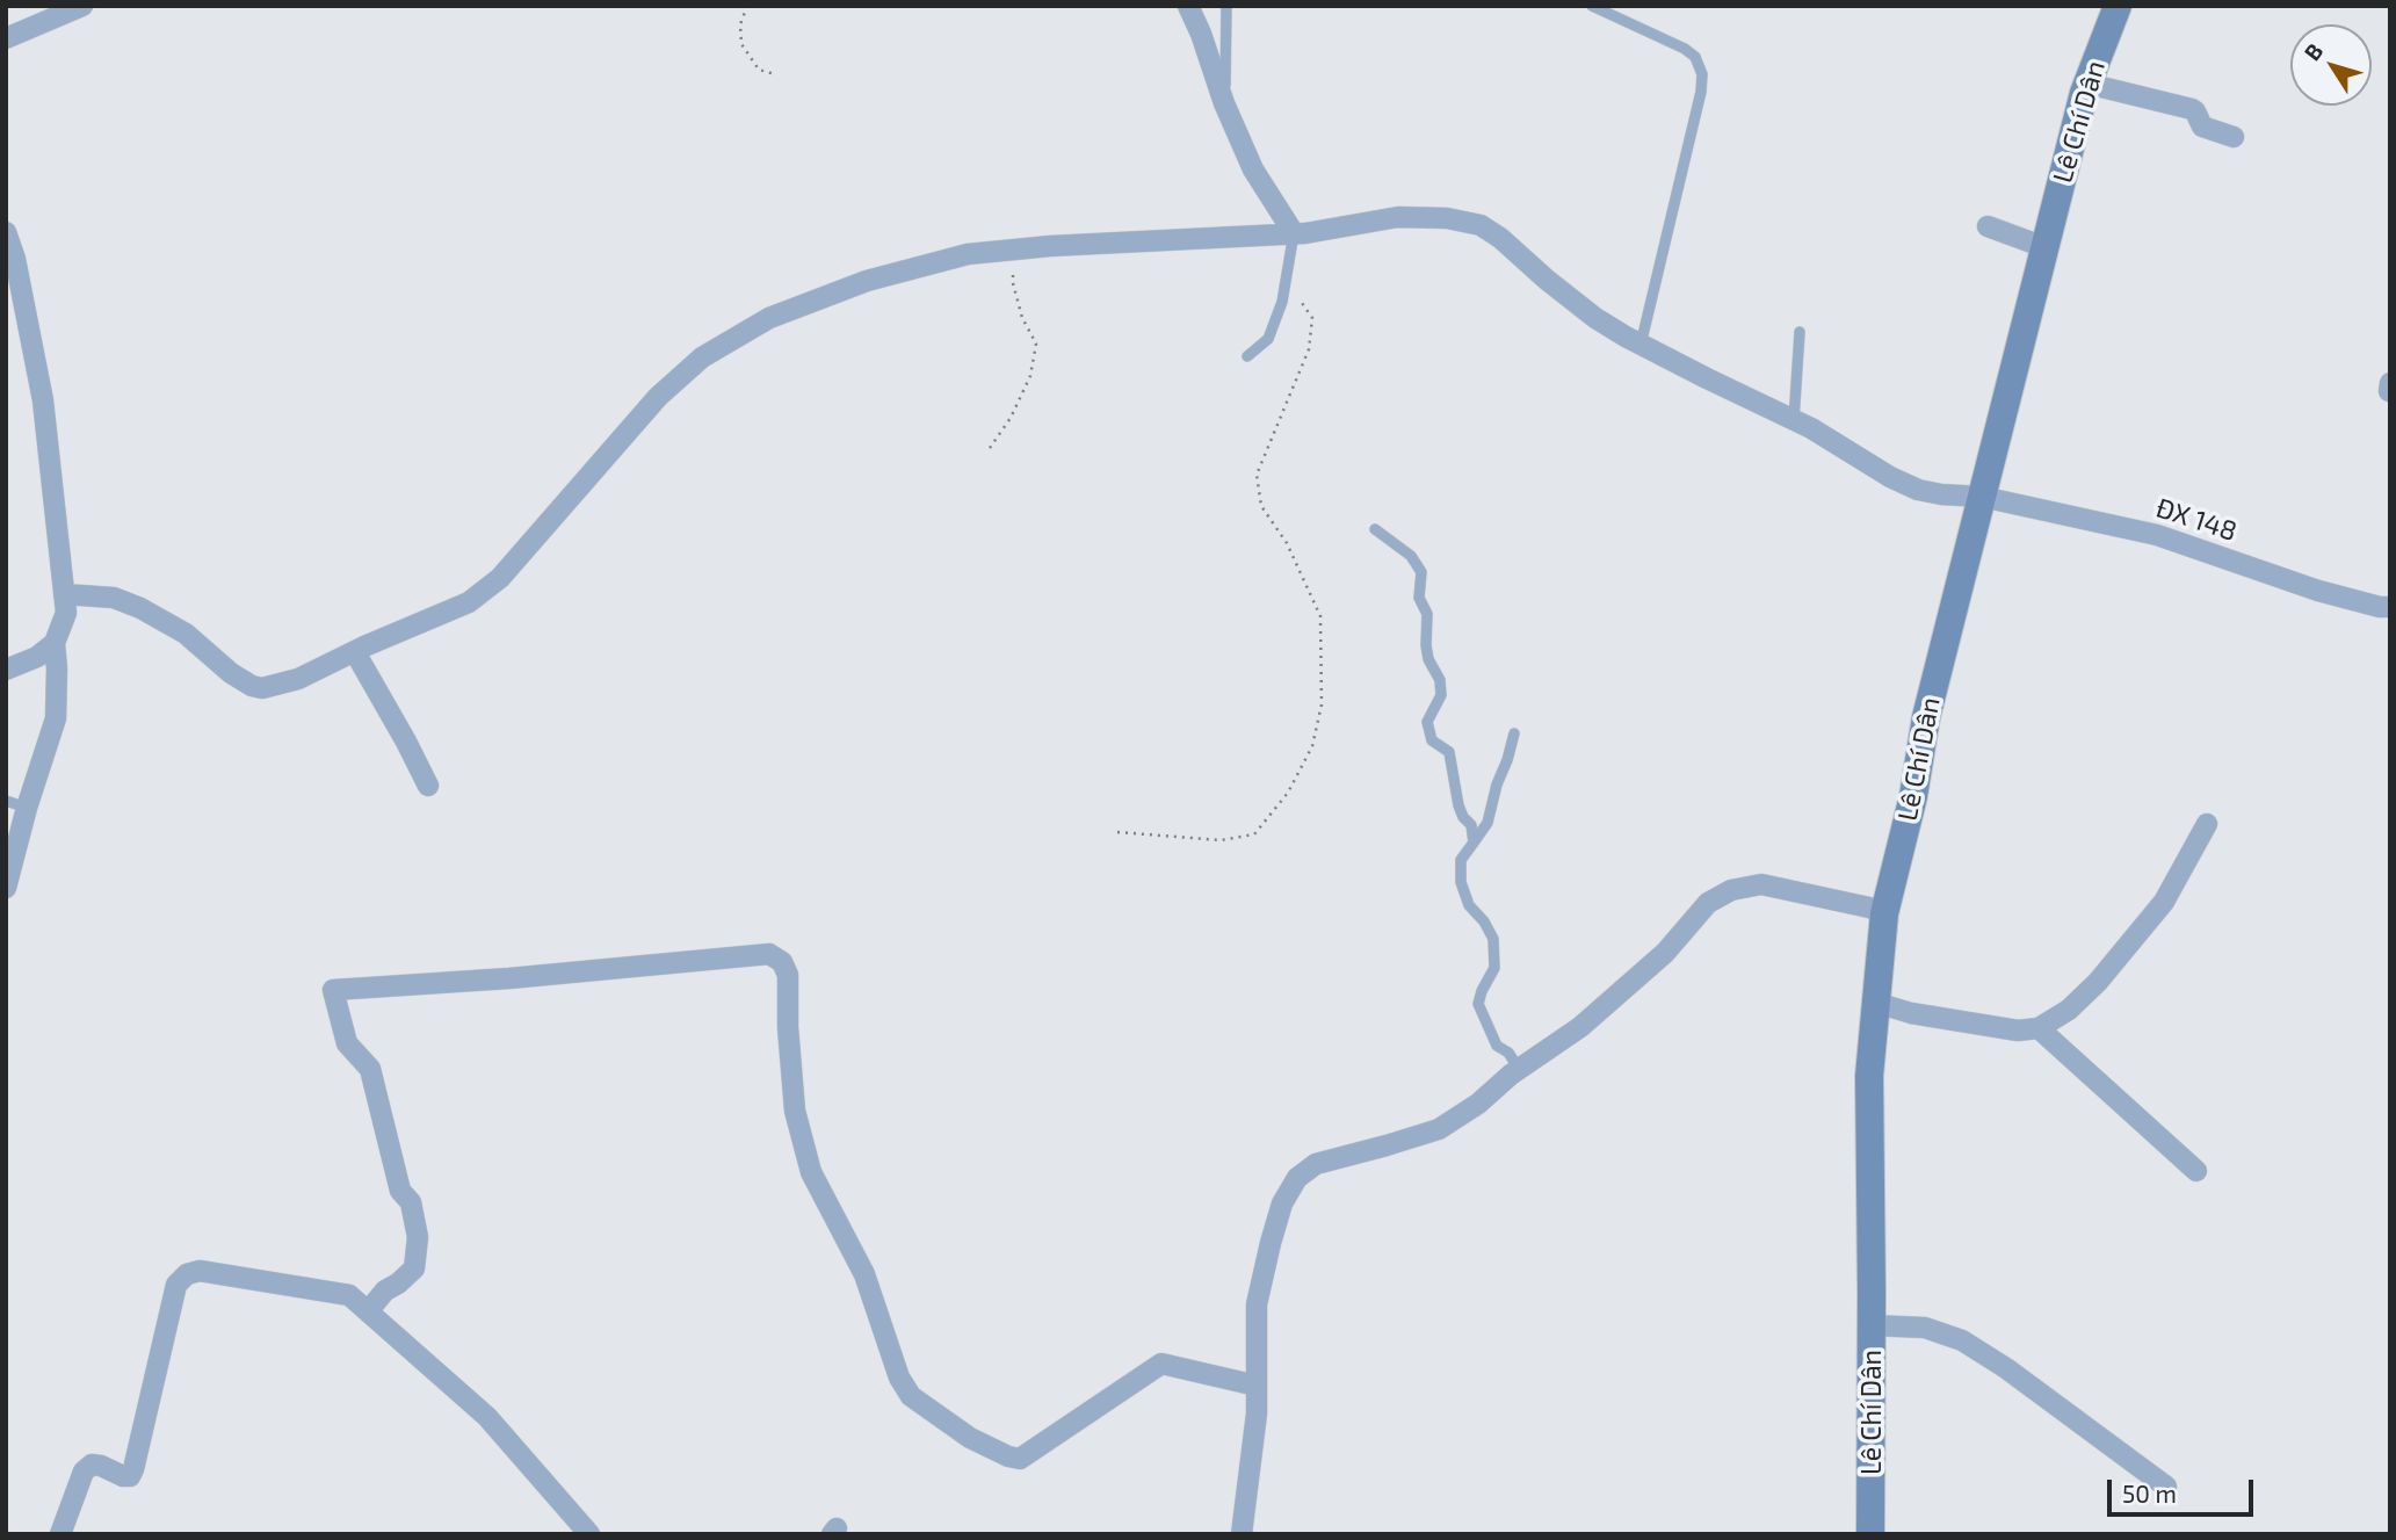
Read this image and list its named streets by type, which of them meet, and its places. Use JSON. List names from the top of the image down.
{
  "streets": {
    "street": ["Lê Chí Dân", "ĐX 148"]
  },
  "crossings": [
    ["Lê Chí Dân", "ĐX 148"]
  ],
  "scale_bar": "50 m",
  "north": "top left"
}
